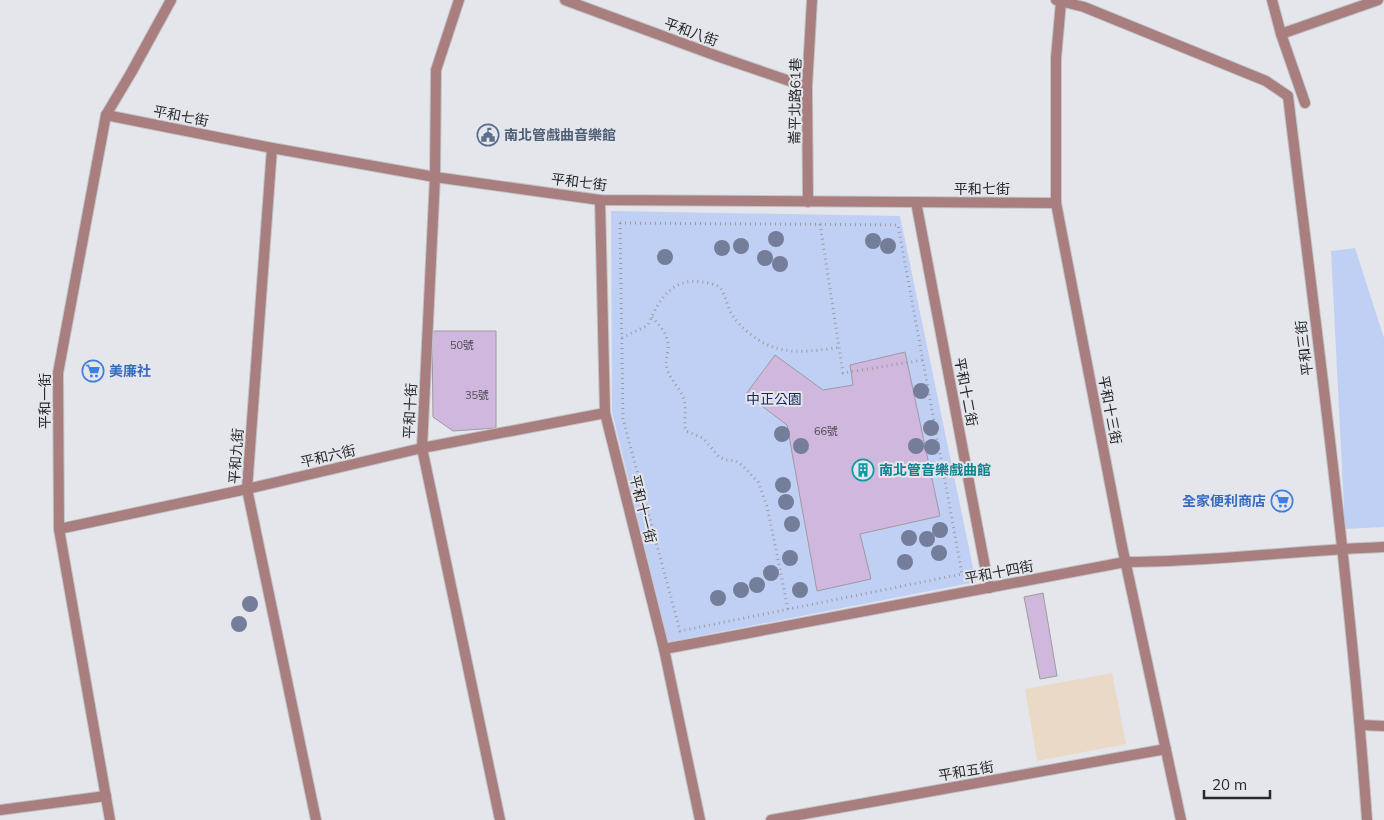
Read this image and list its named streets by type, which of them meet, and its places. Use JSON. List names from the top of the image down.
{
  "streets": {
    "street": [
      "平和八街",
      "崙平北路61巷",
      "平和七街",
      "平和三街",
      "平和十二街",
      "平和一街",
      "平和十三街",
      "平和十街",
      "平和九街",
      "平和六街",
      "平和十一街",
      "平和十四街",
      "平和五街"
    ]
  },
  "crossings": [
    ["平和八街", "崙平北路61巷"],
    ["崙平北路61巷", "平和七街"],
    ["平和七街", "平和十二街"],
    ["平和七街", "平和一街"],
    ["平和七街", "平和十三街"],
    ["平和七街", "平和十街"],
    ["平和七街", "平和九街"],
    ["平和七街", "平和十一街"],
    ["平和三街", "平和十四街"],
    ["平和十二街", "平和十四街"],
    ["平和一街", "平和六街"],
    ["平和十三街", "平和十四街"],
    ["平和十三街", "平和五街"],
    ["平和十街", "平和六街"],
    ["平和九街", "平和六街"],
    ["平和六街", "平和十一街"],
    ["平和十一街", "平和十四街"]
  ],
  "parks": ["中正公園"],
  "places": {
    "public building": ["南北管戲曲音樂館"],
    "supermarket": ["美廉社", "全家便利商店"],
    "building": ["南北管音樂戲曲館"]
  },
  "house_numbers": ["50號", "35號", "66號"],
  "scale_bar": "20 m"
}
